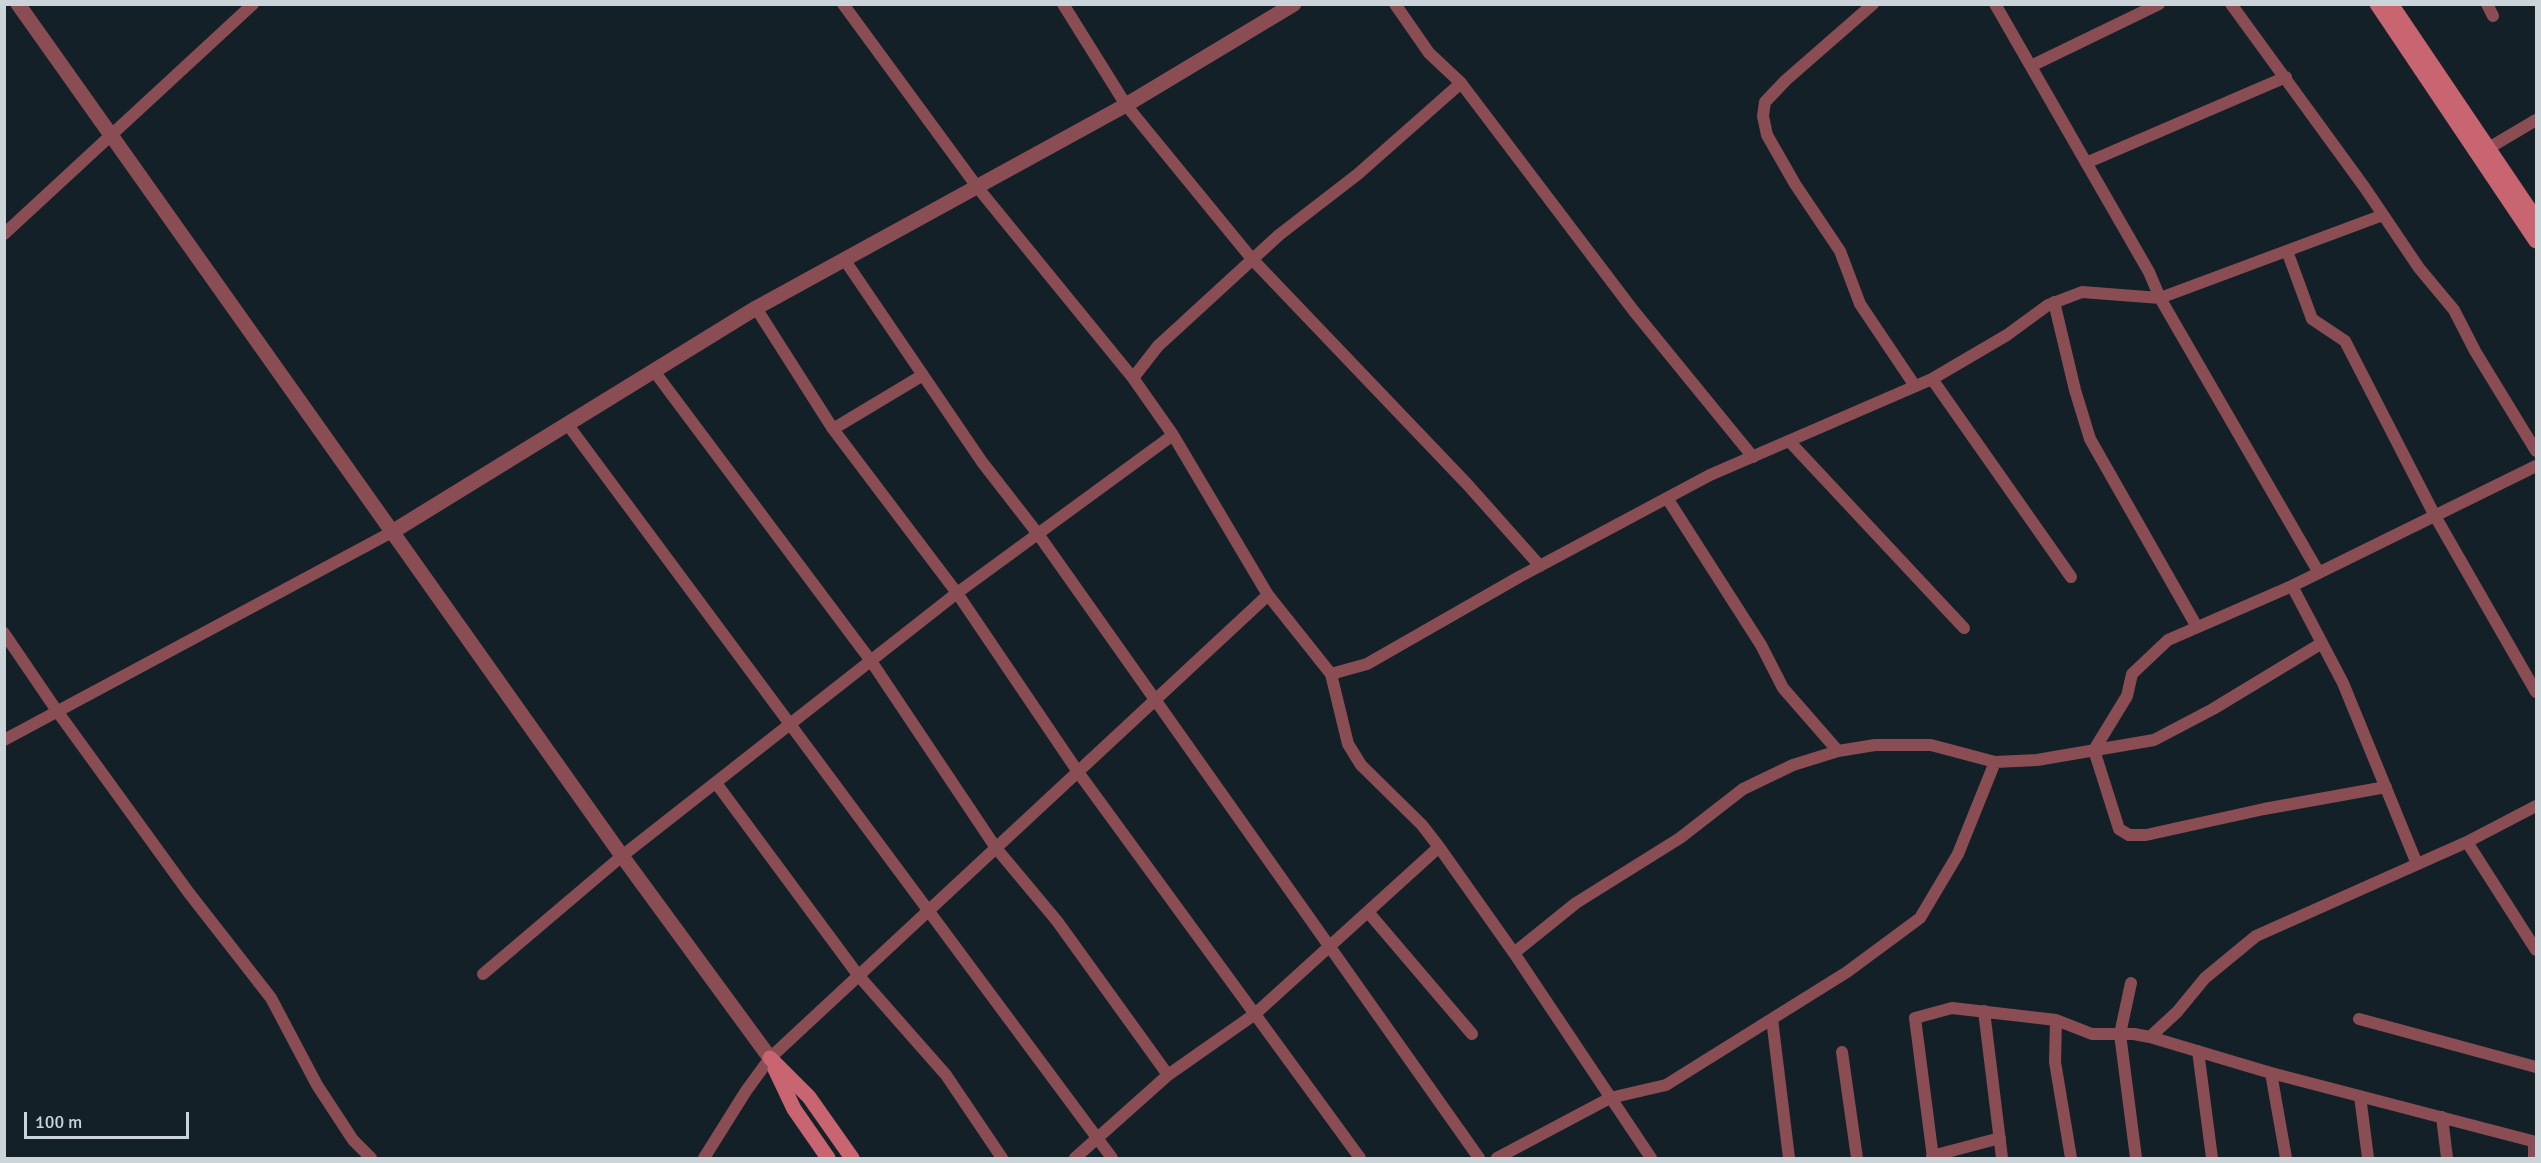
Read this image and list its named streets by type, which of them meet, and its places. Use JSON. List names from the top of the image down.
{
  "scale_bar": "100 m"
}
